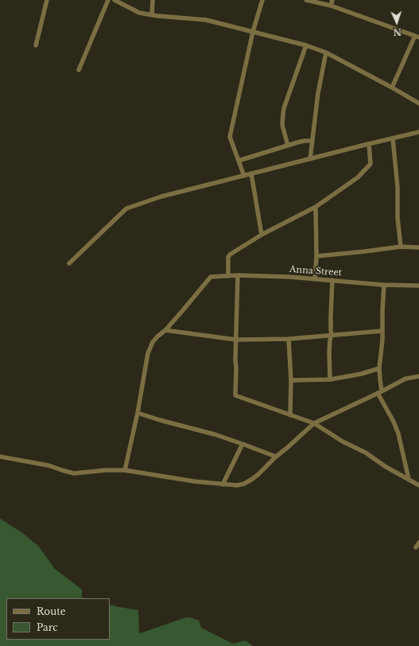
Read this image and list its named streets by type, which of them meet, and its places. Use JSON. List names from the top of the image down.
{
  "streets": {
    "street": ["Anna Street"]
  },
  "legend": ["Route", "Parc"],
  "north": "bottom"
}
